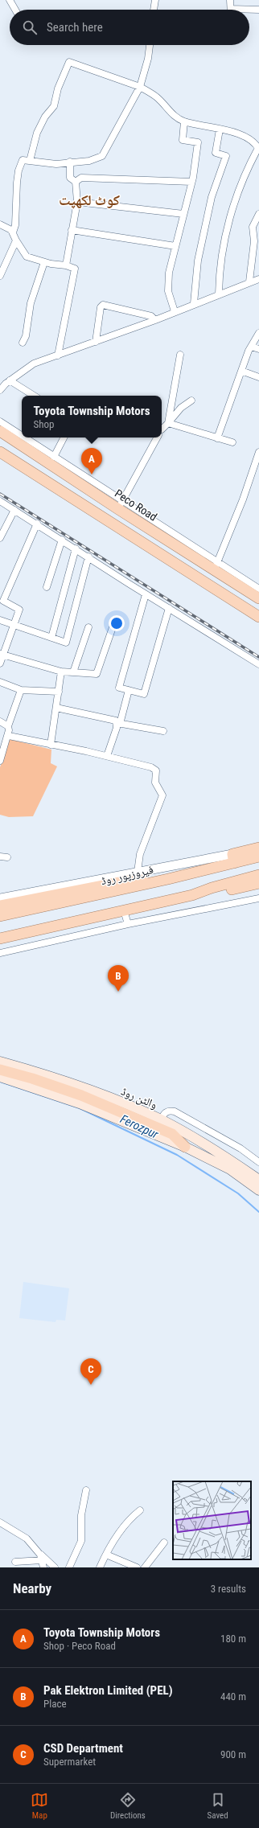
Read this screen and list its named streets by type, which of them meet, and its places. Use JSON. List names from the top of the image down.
{
  "streets": {
    "main road": ["Peco Road", "فیروزپور روڈ", "والٹن روڈ"]
  },
  "districts": ["کوٹ لکھپت"],
  "water": ["Ferozpur"],
  "page": {
    "search": "Search here",
    "popup": ["Toyota Township Motors", "Shop"],
    "pins": ["A", "B", "C"],
    "heading": ["Nearby", "3 results"],
    "list": [
      {
        "mark": "A",
        "name": "Toyota Township Motors",
        "note": "Shop · Peco Road",
        "value": "180 m"
      },
      {
        "mark": "B",
        "name": "Pak Elektron Limited (PEL)",
        "note": "Place",
        "value": "440 m"
      },
      {
        "mark": "C",
        "name": "CSD Department",
        "note": "Supermarket",
        "value": "900 m"
      }
    ],
    "nav": ["Map", "Directions", "Saved"]
  }
}
